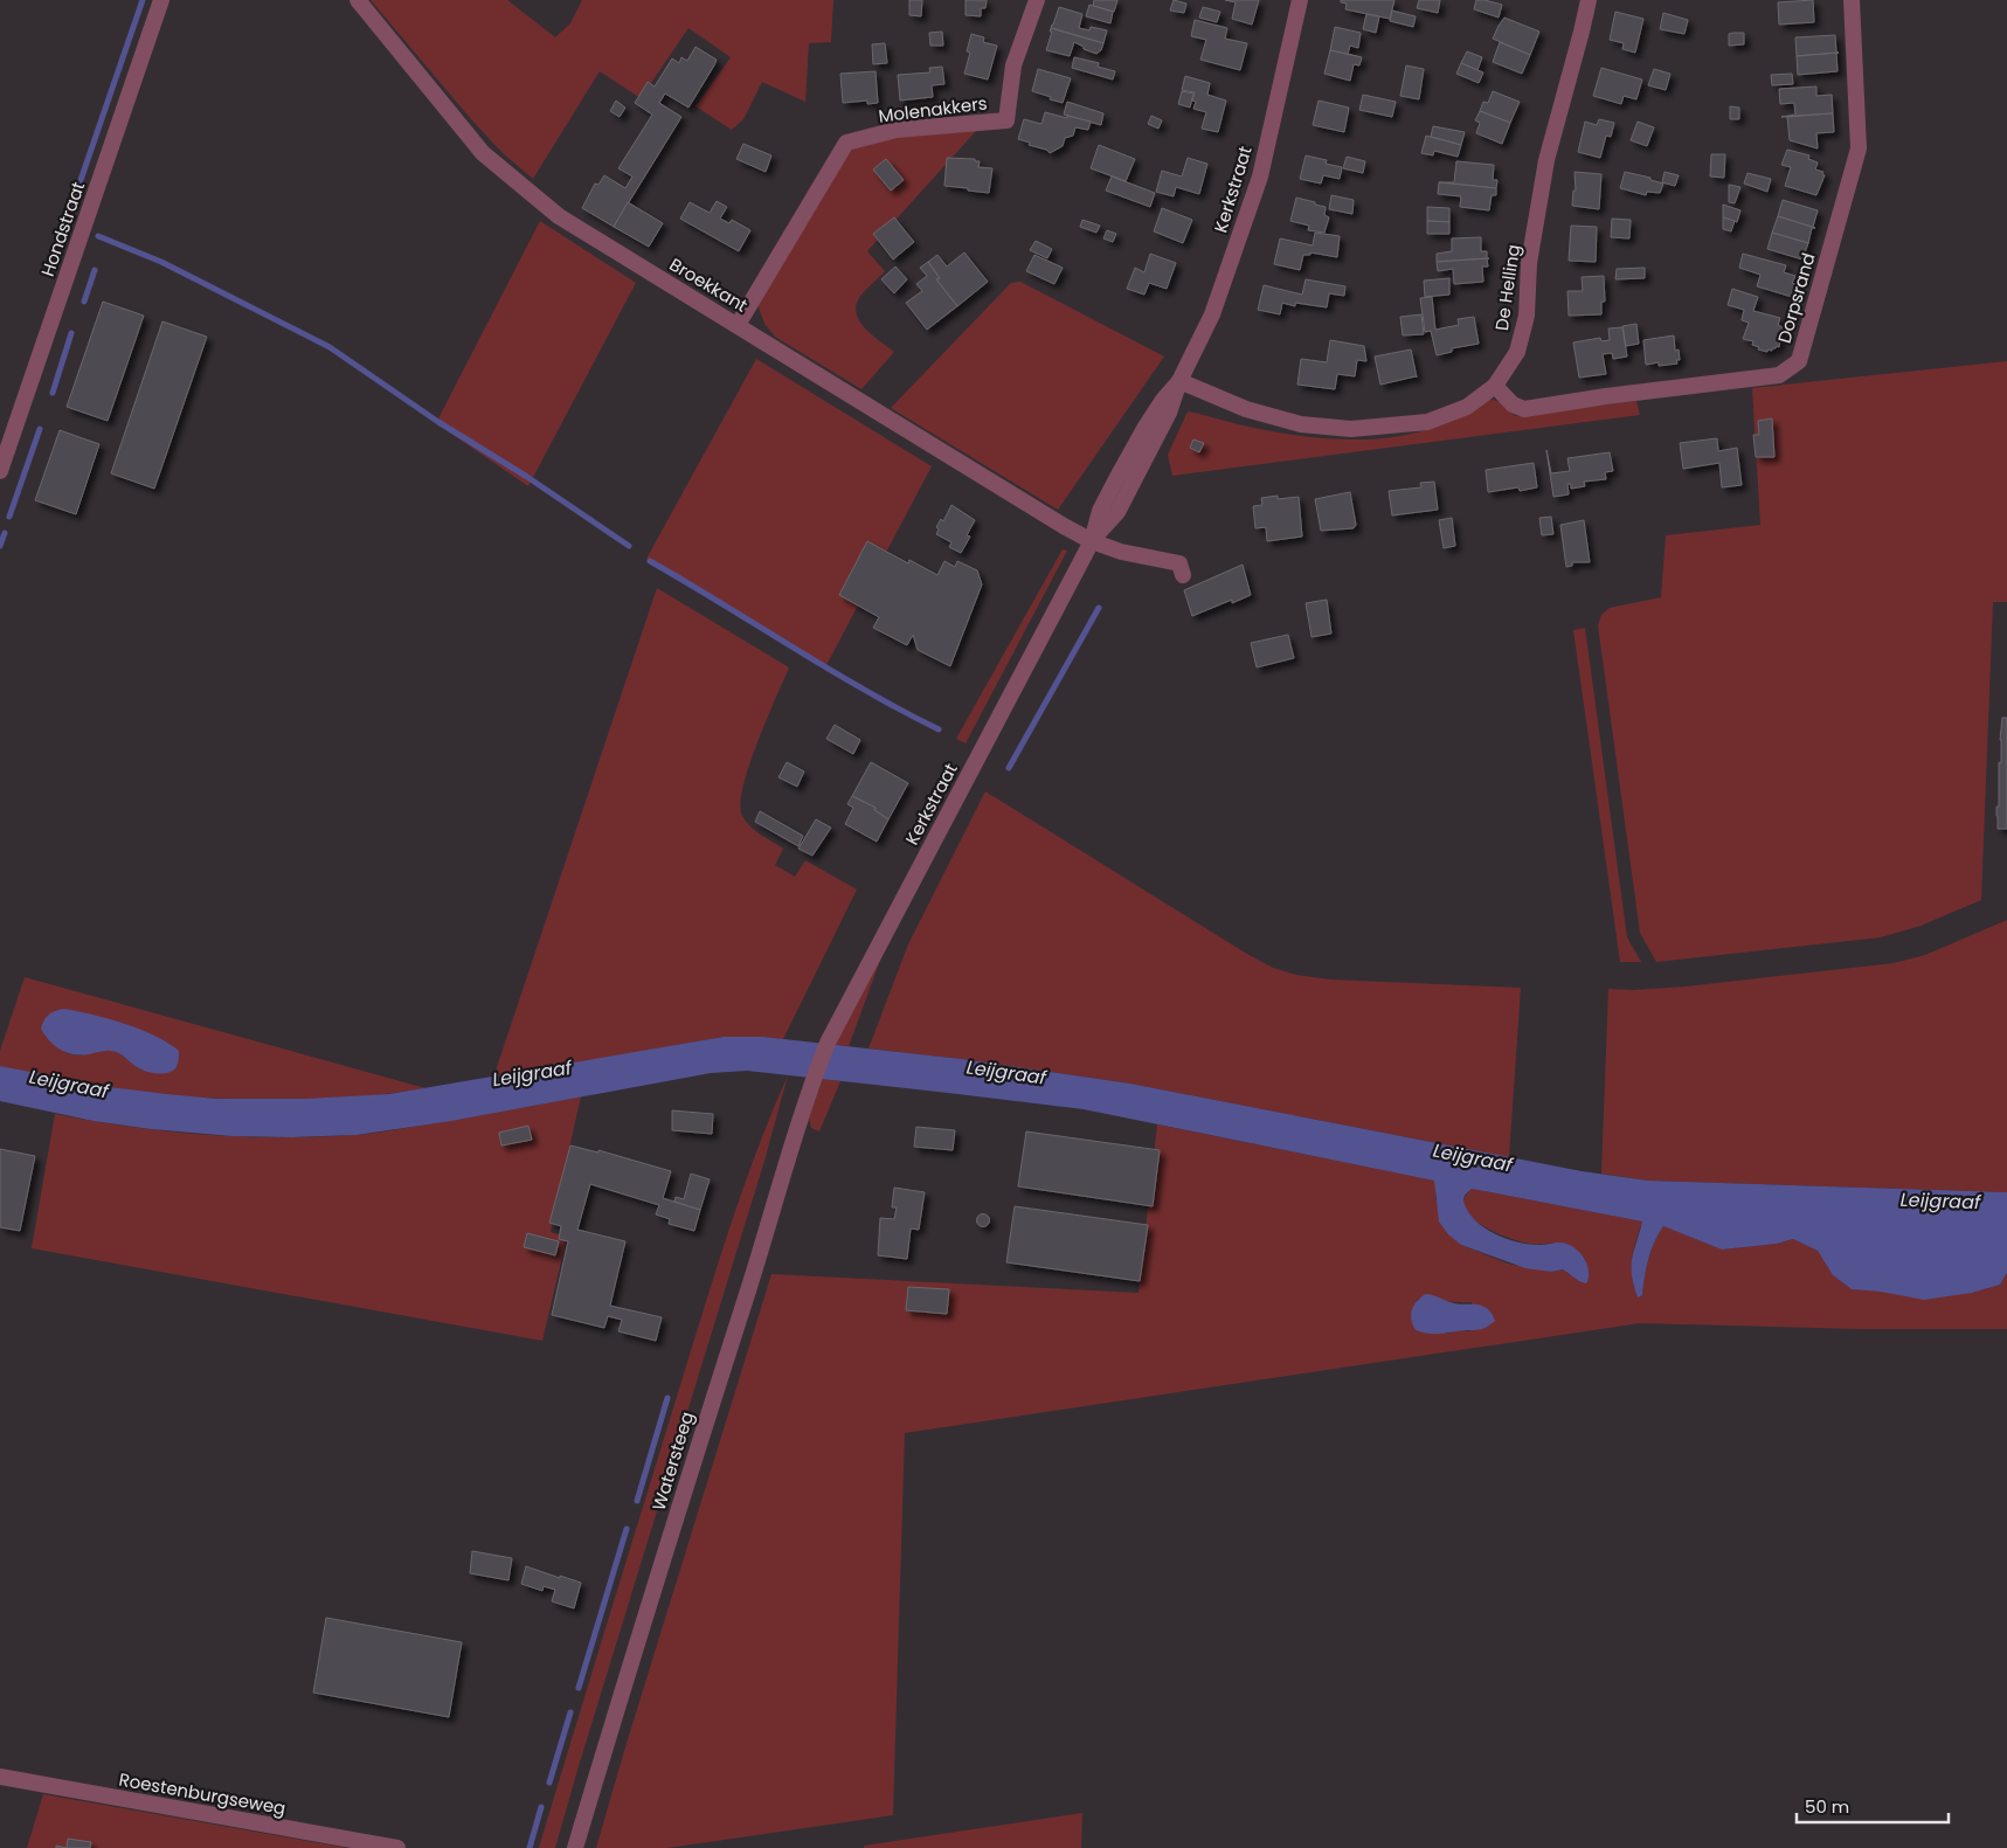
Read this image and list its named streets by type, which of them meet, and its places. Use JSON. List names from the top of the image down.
{
  "streets": {
    "street": [
      "Molenakkers",
      "Kerkstraat",
      "Hondstraat",
      "Broekkant",
      "De Helling",
      "Dorpsrand",
      "Watersteeg",
      "Roestenburgseweg"
    ]
  },
  "crossings": [
    ["Molenakkers", "Broekkant"],
    ["Kerkstraat", "Broekkant"],
    ["Kerkstraat", "De Helling"],
    ["Kerkstraat", "Watersteeg"],
    ["De Helling", "Dorpsrand"]
  ],
  "water": ["Leijgraaf"],
  "scale_bar": "50 m"
}
